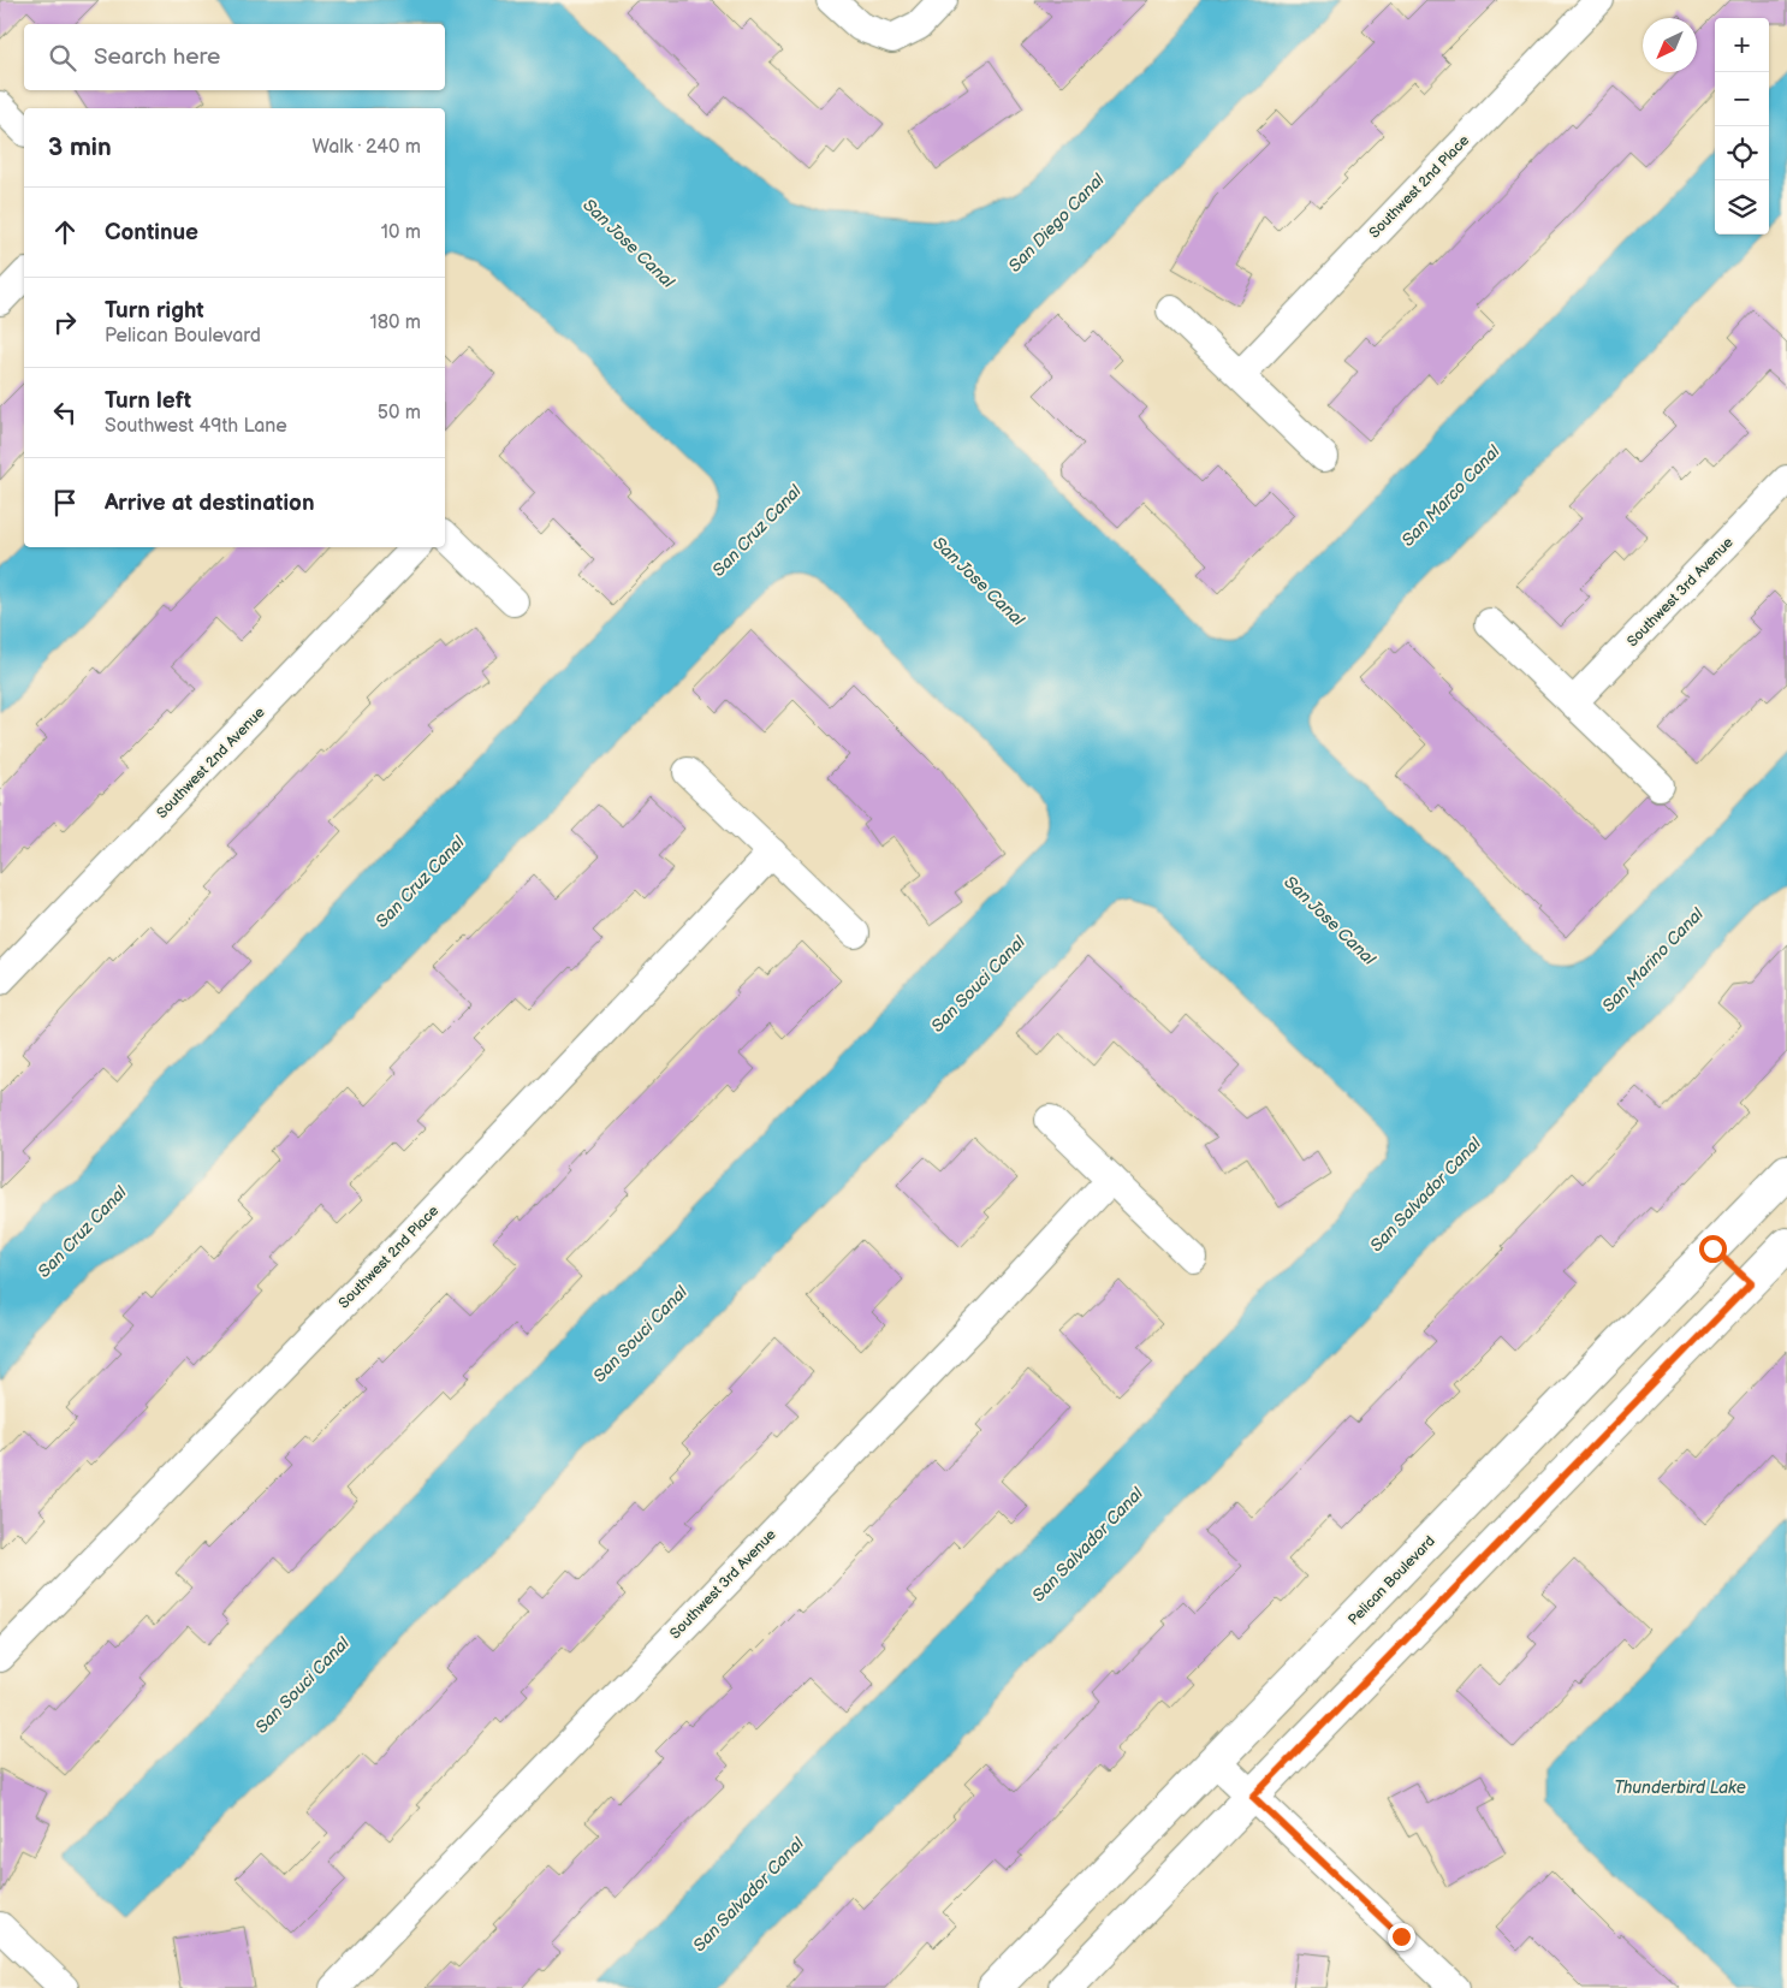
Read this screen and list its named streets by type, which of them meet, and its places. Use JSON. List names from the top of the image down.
{
  "streets": {
    "street": [
      "Southwest 2nd Place",
      "Southwest 3rd Avenue",
      "Southwest 2nd Avenue",
      "Pelican Boulevard"
    ]
  },
  "water": [
    "San Diego Canal",
    "San Jose Canal",
    "San Marco Canal",
    "San Cruz Canal",
    "San Marino Canal",
    "San Souci Canal",
    "San Salvador Canal",
    "Thunderbird Lake"
  ],
  "north": "bottom left",
  "page": {
    "map_buttons": ["+", "−"],
    "search": "Search here",
    "heading": ["3 min", "Walk · 240 m"],
    "list": [
      ["Continue", "10 m"],
      ["Turn right", "Pelican Boulevard", "180 m"],
      ["Turn left", "Southwest 49th Lane", "50 m"],
      "Arrive at destination"
    ]
  }
}
